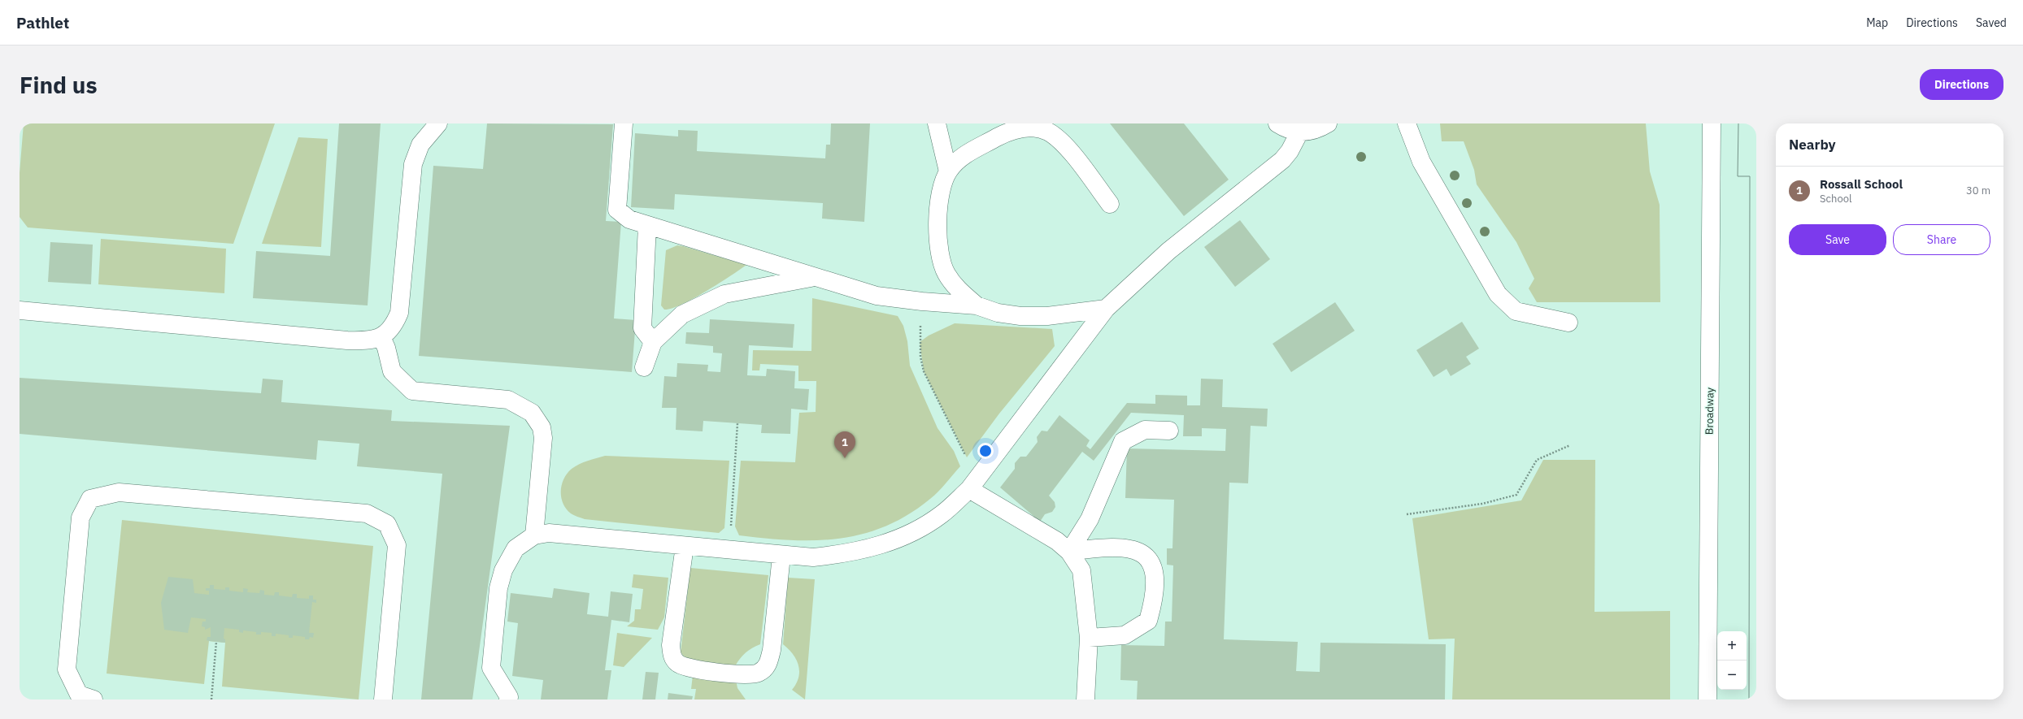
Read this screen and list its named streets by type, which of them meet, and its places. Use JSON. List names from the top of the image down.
{
  "streets": {
    "main road": ["Broadway"]
  },
  "page": {
    "header": "Pathlet",
    "nav": ["Map", "Directions", "Saved"],
    "buttons": [
      "Directions",
      ["Save", "Share"]
    ],
    "title": "Find us",
    "heading": "Nearby",
    "list": [
      {
        "mark": "1",
        "name": "Rossall School",
        "note": "School",
        "value": "30 m"
      }
    ],
    "pins": "1",
    "map_buttons": ["+", "−"]
  }
}
